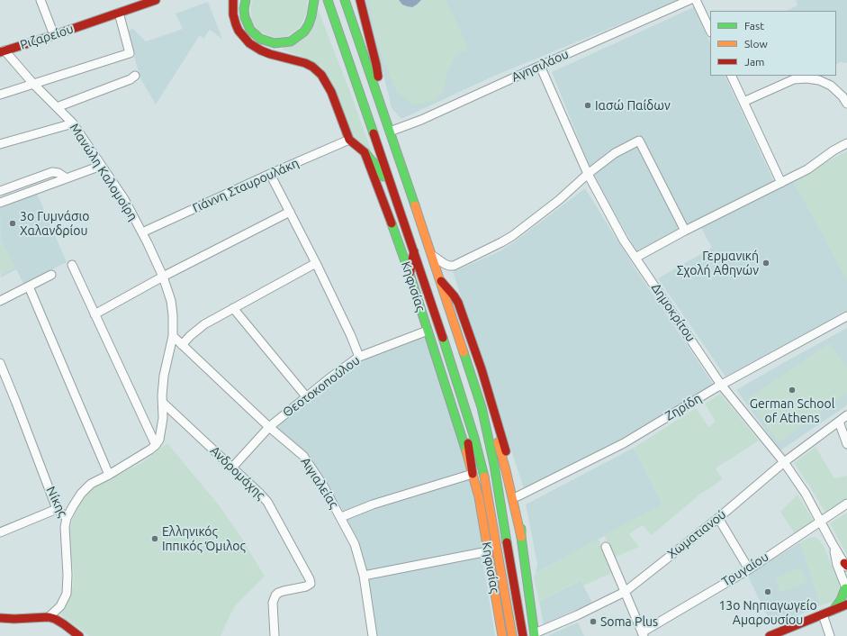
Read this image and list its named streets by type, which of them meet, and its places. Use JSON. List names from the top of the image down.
{
  "streets": {
    "main road": ["Ριζαρείου", "Κηφισίας"],
    "street": [
      "Αγησιλάου",
      "Μανώλη Καλομοίρη",
      "Γιάννη Σταυρουλάκη",
      "Δημοκρίτου",
      "Θεοτοκοπούλου",
      "Ζηρίδη",
      "Ανδρομάχης",
      "Αιγιαλείας",
      "Νίκης",
      "Χωματιανού",
      "Τρυγαίου"
    ]
  },
  "crossings": [
    ["Ριζαρείου", "Μανώλη Καλομοίρη"],
    ["Αγησιλάου", "Κηφισίας"],
    ["Αγησιλάου", "Δημοκρίτου"],
    ["Μανώλη Καλομοίρη", "Γιάννη Σταυρουλάκη"],
    ["Μανώλη Καλομοίρη", "Ανδρομάχης"],
    ["Μανώλη Καλομοίρη", "Αιγιαλείας"],
    ["Γιάννη Σταυρουλάκη", "Κηφισίας"],
    ["Κηφισίας", "Θεοτοκοπούλου"],
    ["Κηφισίας", "Ζηρίδη"],
    ["Κηφισίας", "Χωματιανού"],
    ["Δημοκρίτου", "Ζηρίδη"],
    ["Δημοκρίτου", "Χωματιανού"],
    ["Δημοκρίτου", "Τρυγαίου"],
    ["Θεοτοκοπούλου", "Ανδρομάχης"],
    ["Θεοτοκοπούλου", "Αιγιαλείας"]
  ],
  "places": [
    "Ιασώ Παίδων",
    "3ο Γυμνάσιο Χαλανδρίου",
    "Γερμανική Σχολή Αθηνών",
    "German School of Athens",
    "Ελληνικός Ιππικός Όμιλος",
    "13ο Νηπιαγωγείο Αμαρουσίου",
    "Soma Plus"
  ],
  "legend": ["Fast", "Slow", "Jam"]
}
